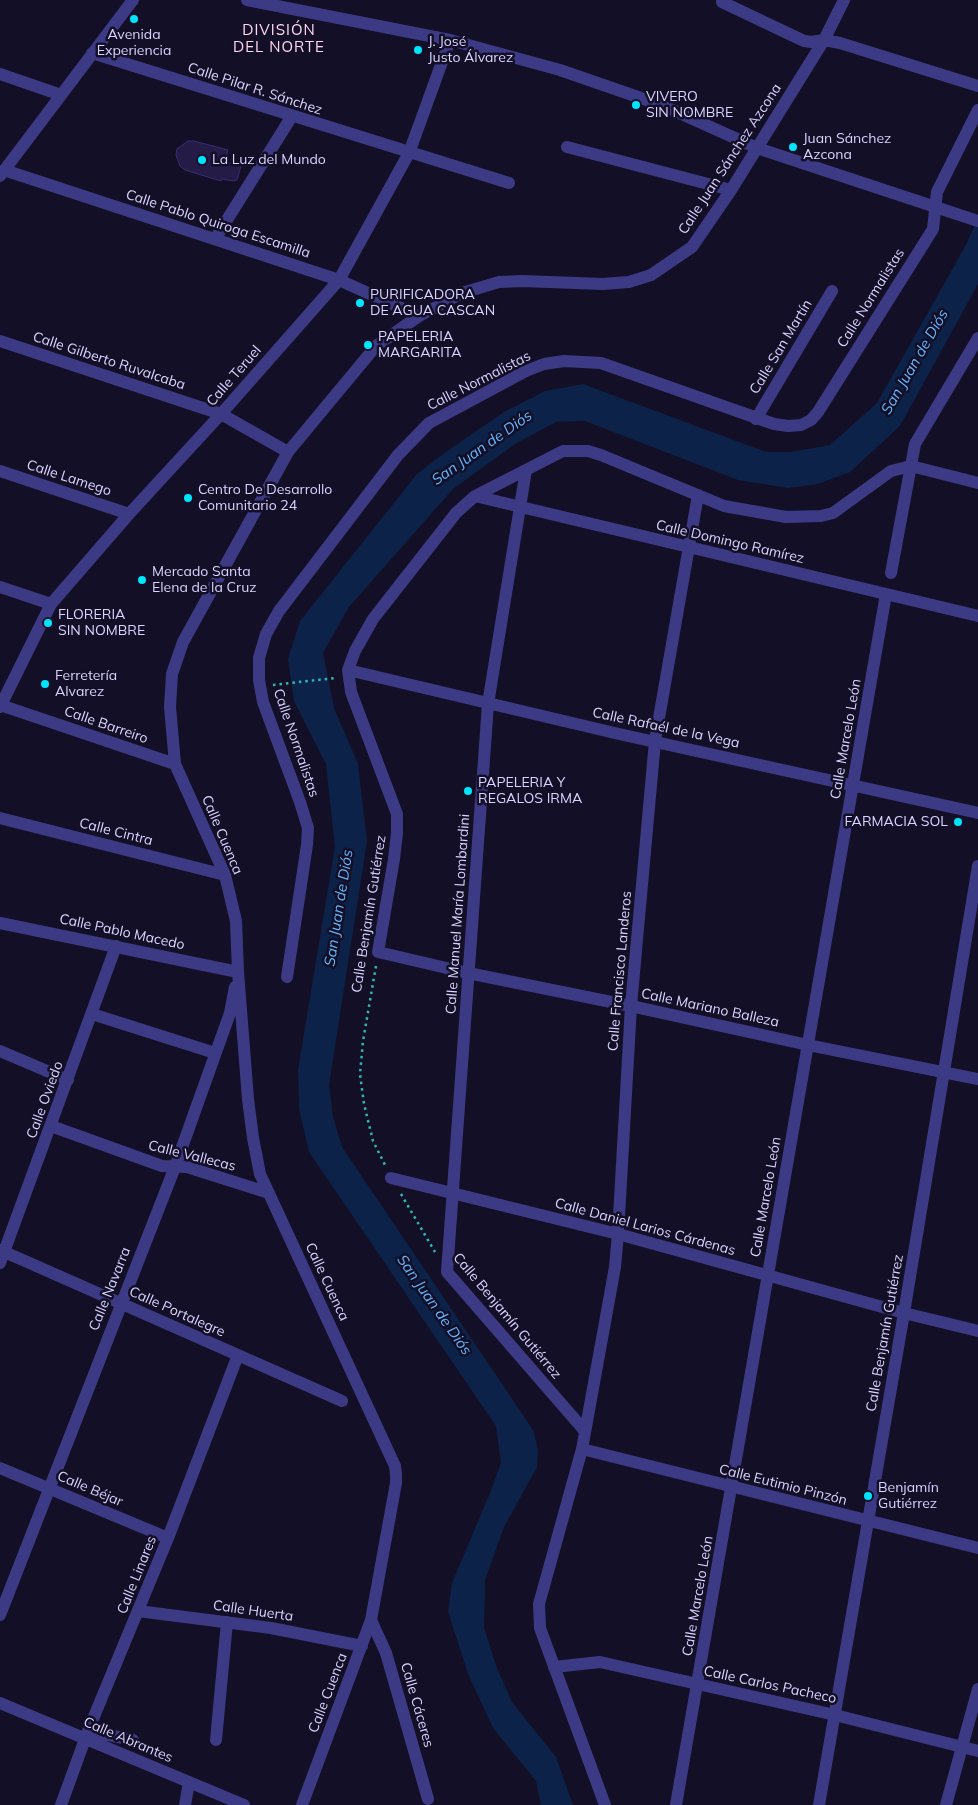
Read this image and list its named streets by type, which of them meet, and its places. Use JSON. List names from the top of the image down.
{
  "streets": {
    "street": [
      "Calle Pilar R. Sánchez",
      "Calle Juan Sánchez Azcona",
      "Calle Pablo Quiroga Escamilla",
      "Calle Normalistas",
      "Calle San Martín",
      "Calle Gilberto Ruvalcaba",
      "Calle Teruel",
      "Calle Lamego",
      "Calle Domingo Ramírez",
      "Calle Barreiro",
      "Calle Rafaél de la Vega",
      "Calle Marcelo León",
      "Calle Cintra",
      "Calle Cuenca",
      "Calle Benjamín Gutiérrez",
      "Calle Manuel María Lombardini",
      "Calle Pablo Macedo",
      "Calle Francisco Landeros",
      "Calle Mariano Balleza",
      "Calle Oviedo",
      "Calle Vallecas",
      "Calle Daniel Larios Cárdenas",
      "Calle Navarra",
      "Calle Portalegre",
      "Calle Eutimio Pinzón",
      "Calle Béjar",
      "Calle Linares",
      "Calle Huerta",
      "Calle Carlos Pacheco",
      "Calle Cáceres",
      "Calle Abrantes"
    ]
  },
  "crossings": [
    ["Calle Pilar R. Sánchez", "Calle Teruel"],
    ["Calle Juan Sánchez Azcona", "Calle Pablo Quiroga Escamilla"],
    ["Calle Juan Sánchez Azcona", "Calle Gilberto Ruvalcaba"],
    ["Calle Juan Sánchez Azcona", "Calle Barreiro"],
    ["Calle Juan Sánchez Azcona", "Calle Cuenca"],
    ["Calle Pablo Quiroga Escamilla", "Calle Teruel"],
    ["Calle Normalistas", "Calle San Martín"],
    ["Calle Gilberto Ruvalcaba", "Calle Teruel"],
    ["Calle Teruel", "Calle Lamego"],
    ["Calle Teruel", "Calle Barreiro"],
    ["Calle Domingo Ramírez", "Calle Marcelo León"],
    ["Calle Domingo Ramírez", "Calle Manuel María Lombardini"],
    ["Calle Domingo Ramírez", "Calle Francisco Landeros"],
    ["Calle Barreiro", "Calle Cuenca"],
    ["Calle Rafaél de la Vega", "Calle Marcelo León"],
    ["Calle Rafaél de la Vega", "Calle Benjamín Gutiérrez"],
    ["Calle Rafaél de la Vega", "Calle Manuel María Lombardini"],
    ["Calle Rafaél de la Vega", "Calle Francisco Landeros"],
    ["Calle Marcelo León", "Calle Mariano Balleza"],
    ["Calle Marcelo León", "Calle Daniel Larios Cárdenas"],
    ["Calle Marcelo León", "Calle Eutimio Pinzón"],
    ["Calle Marcelo León", "Calle Carlos Pacheco"],
    ["Calle Cintra", "Calle Cuenca"],
    ["Calle Cuenca", "Calle Pablo Macedo"],
    ["Calle Cuenca", "Calle Vallecas"],
    ["Calle Cuenca", "Calle Navarra"],
    ["Calle Cuenca", "Calle Huerta"],
    ["Calle Cuenca", "Calle Cáceres"],
    ["Calle Benjamín Gutiérrez", "Calle Manuel María Lombardini"],
    ["Calle Benjamín Gutiérrez", "Calle Francisco Landeros"],
    ["Calle Benjamín Gutiérrez", "Calle Mariano Balleza"],
    ["Calle Benjamín Gutiérrez", "Calle Daniel Larios Cárdenas"],
    ["Calle Benjamín Gutiérrez", "Calle Eutimio Pinzón"],
    ["Calle Benjamín Gutiérrez", "Calle Carlos Pacheco"],
    ["Calle Manuel María Lombardini", "Calle Mariano Balleza"],
    ["Calle Manuel María Lombardini", "Calle Daniel Larios Cárdenas"],
    ["Calle Pablo Macedo", "Calle Oviedo"],
    ["Calle Pablo Macedo", "Calle Navarra"],
    ["Calle Francisco Landeros", "Calle Mariano Balleza"],
    ["Calle Francisco Landeros", "Calle Daniel Larios Cárdenas"],
    ["Calle Francisco Landeros", "Calle Eutimio Pinzón"],
    ["Calle Oviedo", "Calle Vallecas"],
    ["Calle Oviedo", "Calle Portalegre"],
    ["Calle Vallecas", "Calle Navarra"],
    ["Calle Navarra", "Calle Portalegre"],
    ["Calle Navarra", "Calle Béjar"],
    ["Calle Portalegre", "Calle Linares"],
    ["Calle Béjar", "Calle Linares"],
    ["Calle Linares", "Calle Huerta"],
    ["Calle Linares", "Calle Abrantes"]
  ],
  "districts": ["DIVISIÓN DEL NORTE"],
  "water": ["San Juan de Diós"],
  "places": [
    "Avenida Experiencia",
    "J. José Justo Álvarez",
    "VIVERO SIN NOMBRE",
    "Juan Sánchez Azcona",
    "La Luz del Mundo",
    "PURIFICADORA DE AGUA CASCAN",
    "PAPELERIA MARGARITA",
    "Centro De Desarrollo Comunitario 24",
    "Mercado Santa Elena de la Cruz",
    "FLORERIA SIN NOMBRE",
    "Ferretería Alvarez",
    "PAPELERIA Y REGALOS IRMA",
    "FARMACIA SOL",
    "Benjamín Gutiérrez"
  ]
}
